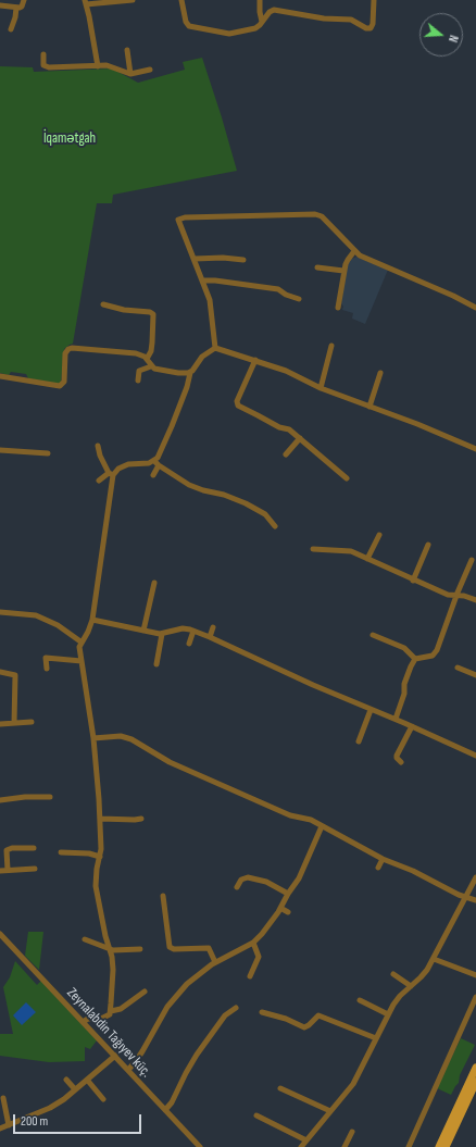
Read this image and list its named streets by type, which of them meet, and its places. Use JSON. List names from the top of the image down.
{
  "streets": {
    "street": ["Zeynalabdin Tağıyev küç."]
  },
  "parks": ["İqamətgah"],
  "scale_bar": "200 m",
  "north": "right"
}
